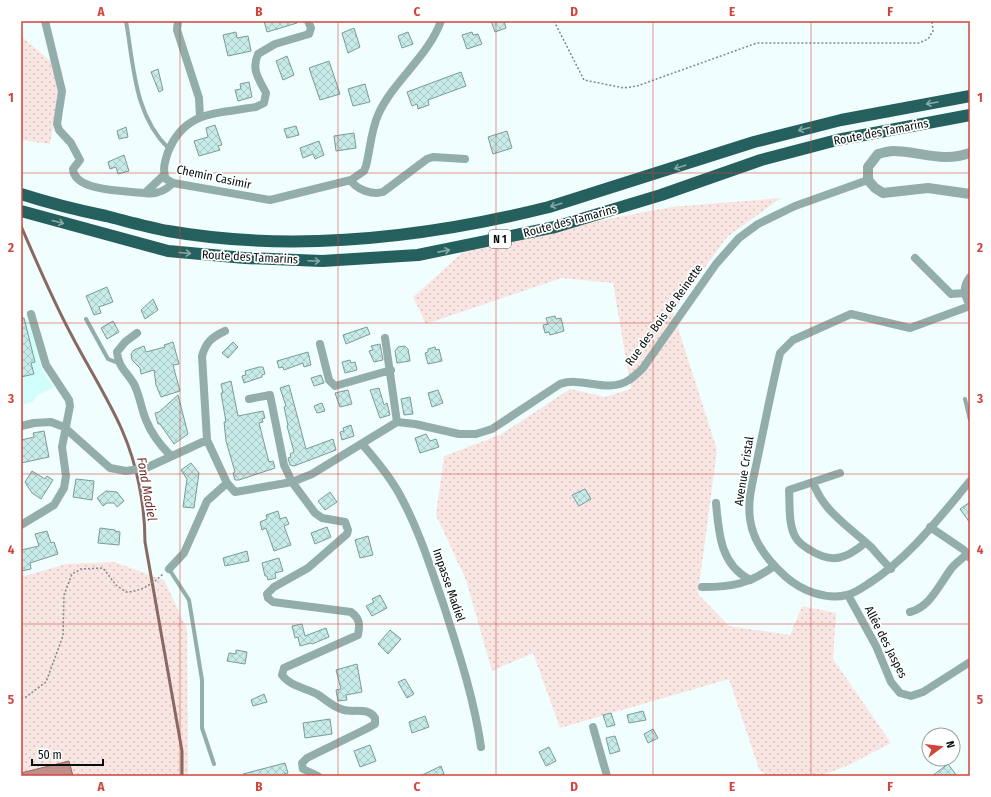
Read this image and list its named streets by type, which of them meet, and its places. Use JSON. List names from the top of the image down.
{
  "streets": {
    "highway": ["Route des Tamarins", "N 1"],
    "street": [
      "Chemin Casimir",
      "Rue des Bois de Reinette",
      "Avenue Cristal",
      "Impasse Madiel",
      "Allée des Jaspes"
    ]
  },
  "crossings": [
    ["Avenue Cristal", "Allée des Jaspes"]
  ],
  "water": ["Fond Madiel"],
  "scale_bar": "50 m",
  "north": "right",
  "grid": {
    "columns": [
      "A",
      "B",
      "C",
      "D",
      "E",
      "F"
    ],
    "rows": [
      "1",
      "2",
      "3",
      "4",
      "5"
    ]
  }
}
